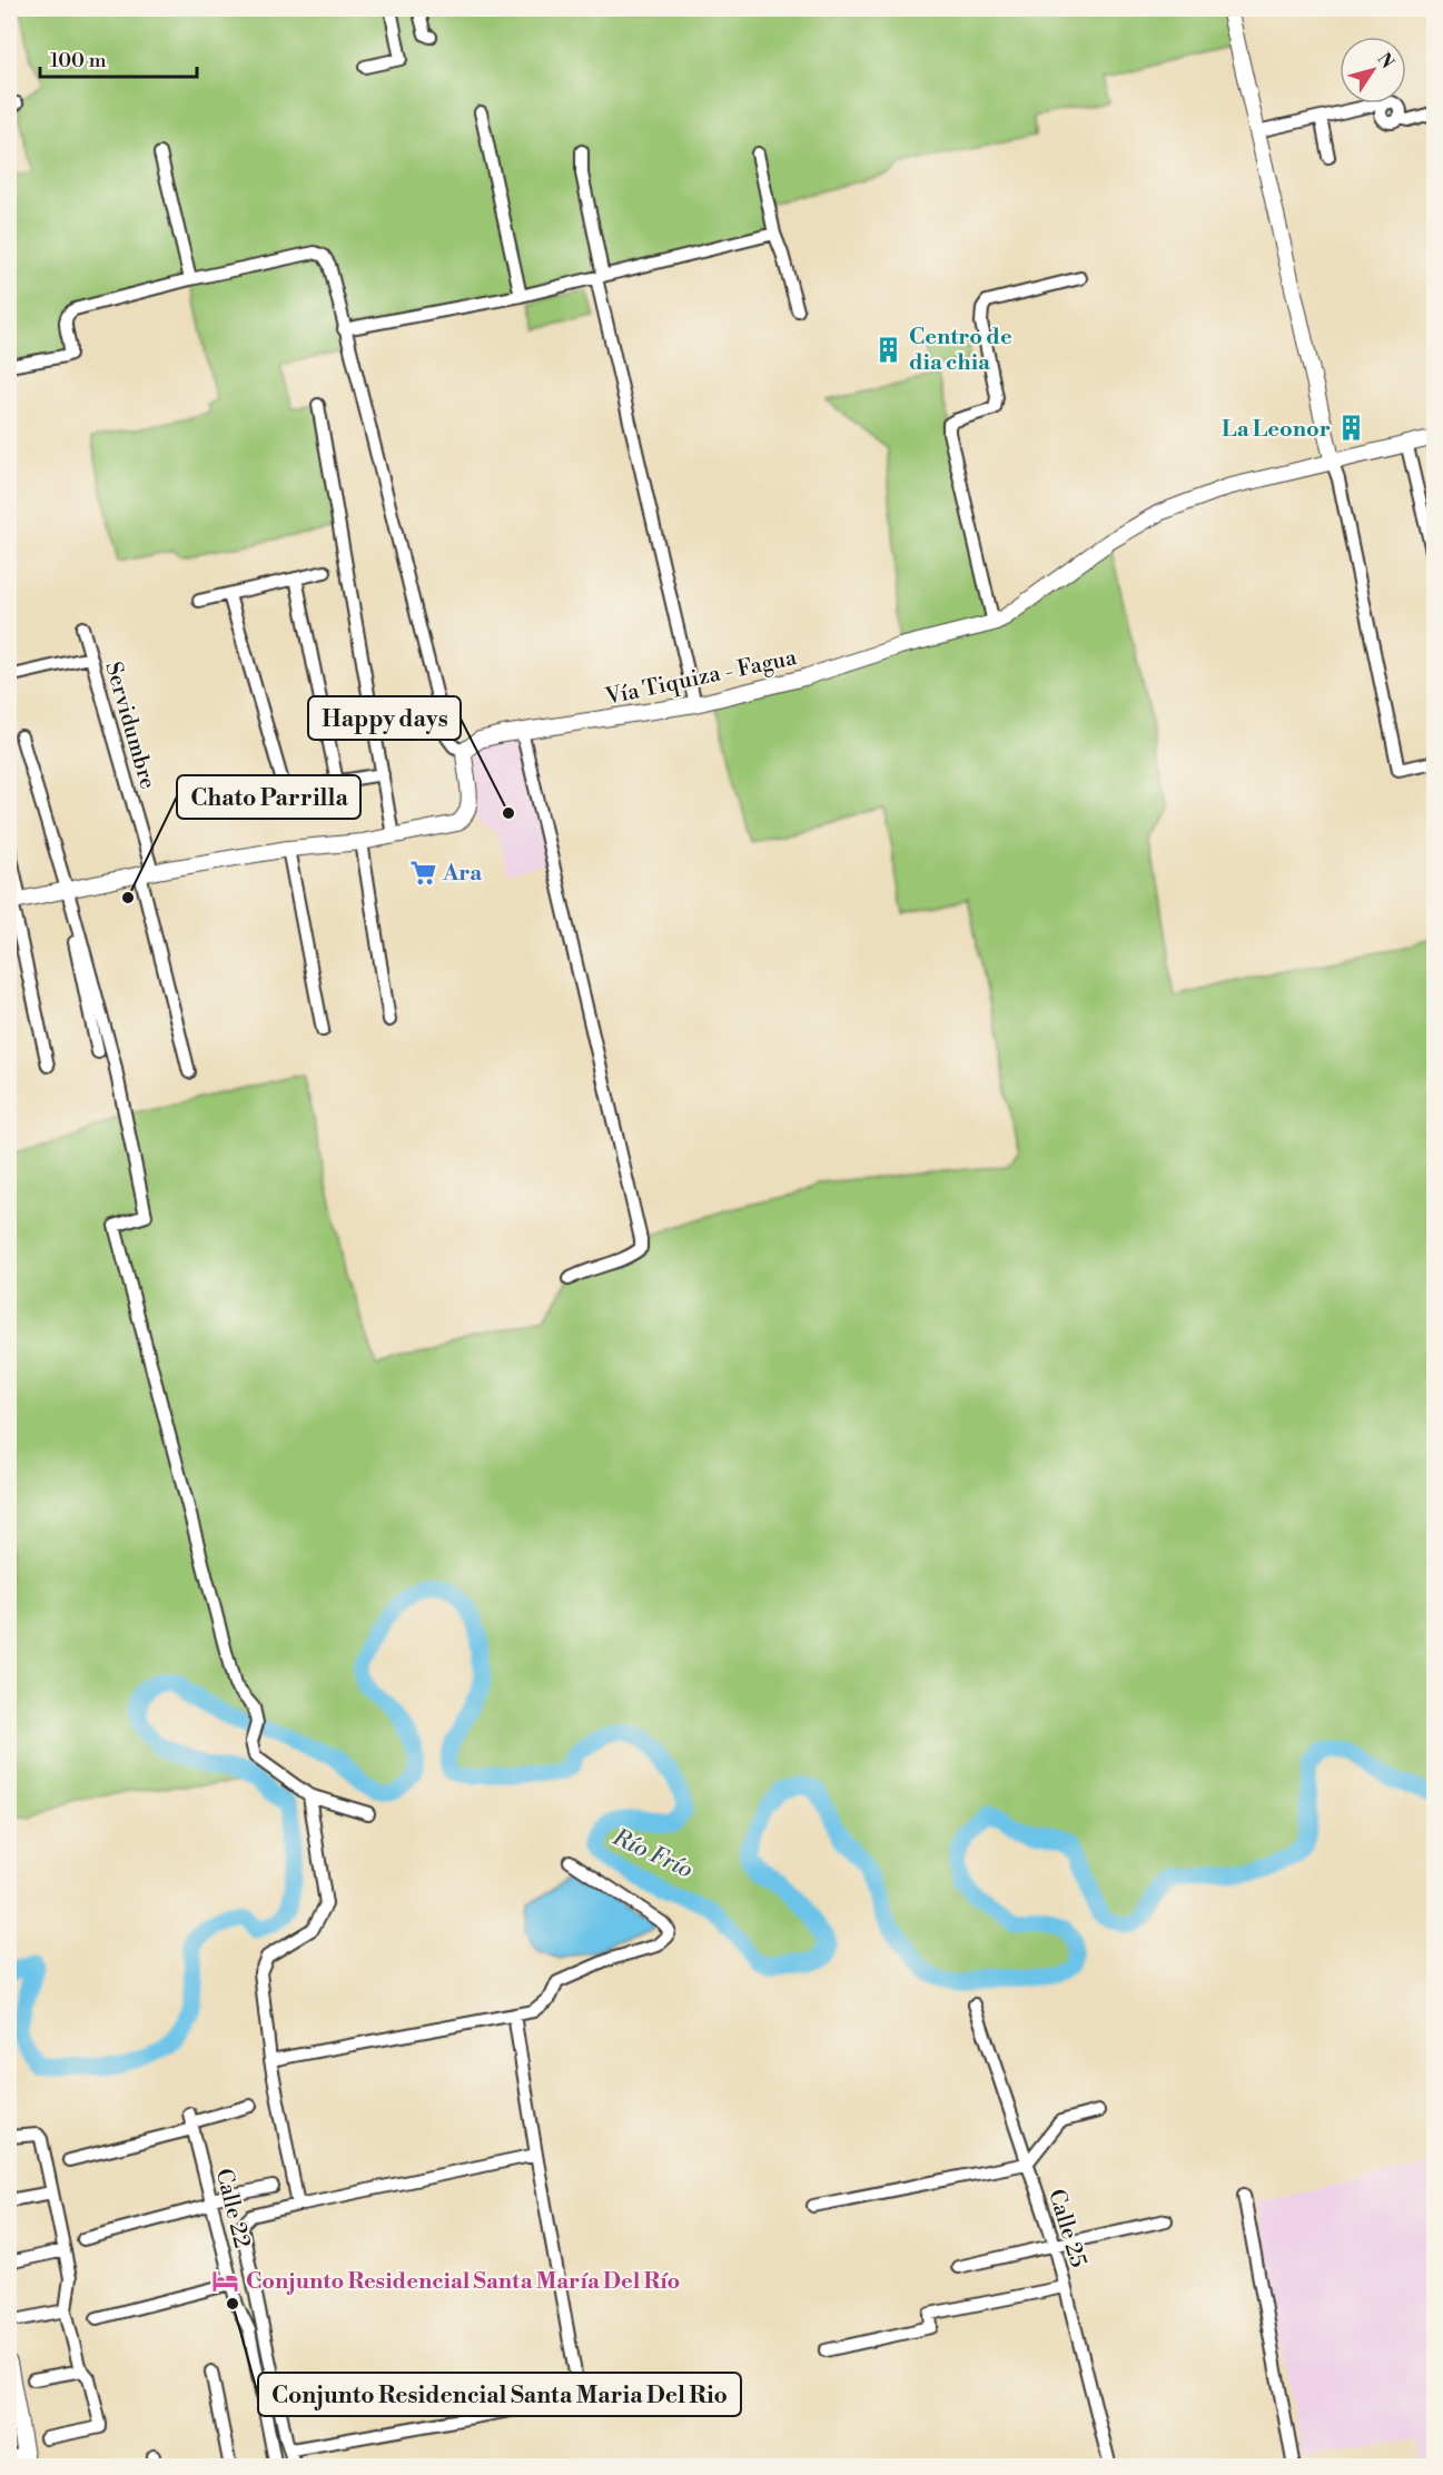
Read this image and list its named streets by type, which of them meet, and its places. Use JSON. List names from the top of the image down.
{
  "streets": {
    "street": [
      "Vía Tiquiza - Fagua",
      "Servidumbre",
      "Calle 22",
      "Calle 25"
    ]
  },
  "water": ["Río Frío"],
  "places": {
    "building": ["Centro de dia chia", "La Leonor"],
    "other": ["Happy days", "Chato Parrilla", "Conjunto Residencial Santa Maria Del Rio"],
    "supermarket": ["Ara"],
    "hotel": ["Conjunto Residencial Santa María Del Río"]
  },
  "scale_bar": "100 m",
  "north": "top right"
}
